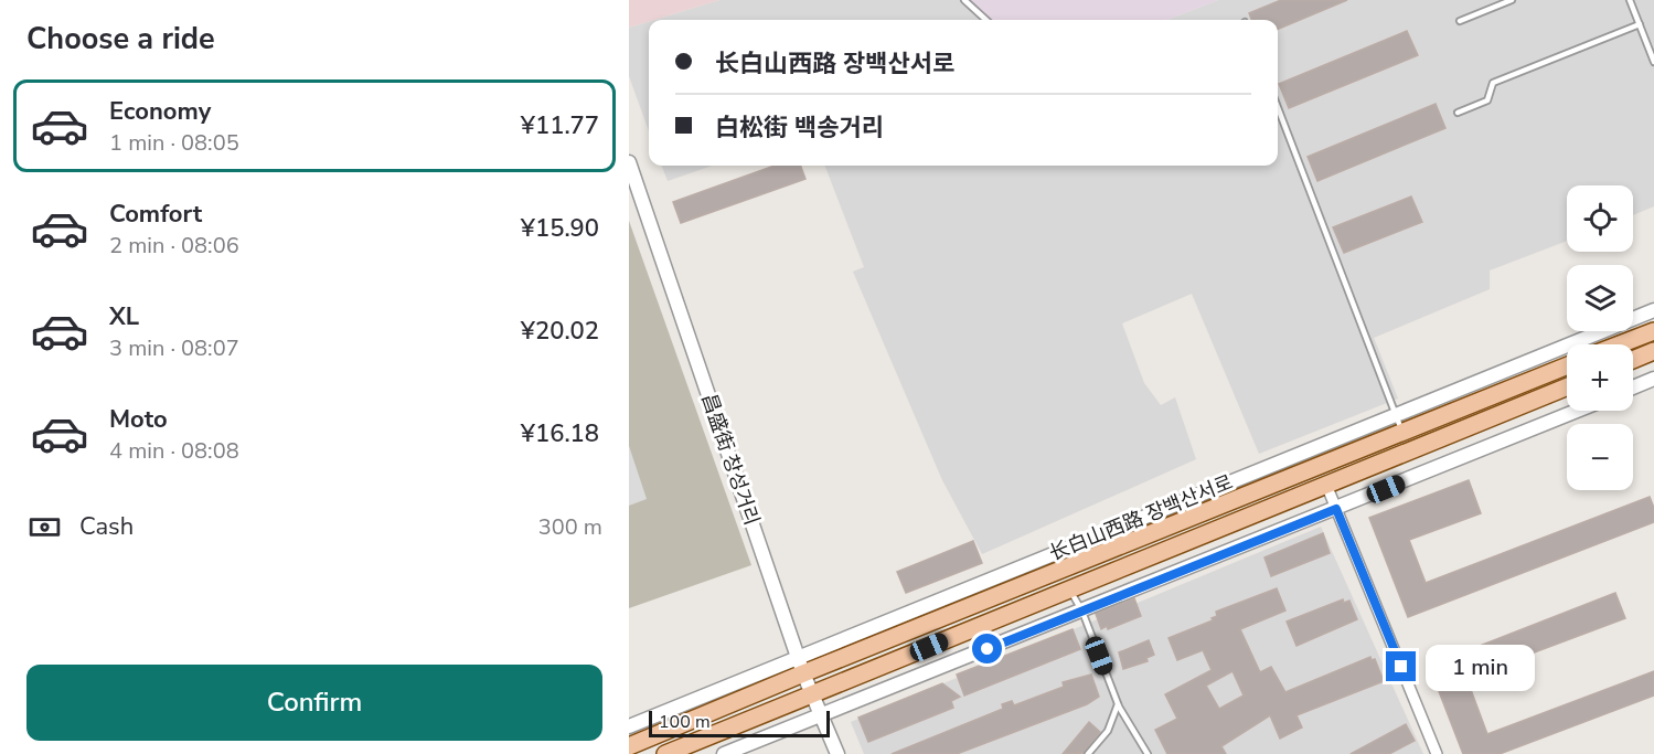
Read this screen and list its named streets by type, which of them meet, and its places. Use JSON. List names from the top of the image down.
{
  "streets": {
    "main road": ["长白山西路 장백산서로"],
    "street": ["昌盛街 창성거리"]
  },
  "crossings": [
    ["昌盛街 창성거리", "长白山西路 장백산서로"]
  ],
  "scale_bar": "100 m",
  "page": {
    "heading": "Choose a ride",
    "banner": ["长白山西路 장백산서로", "白松街 백송거리"],
    "list": [
      {
        "name": "Economy",
        "note": "1 min · 08:05",
        "value": "¥11.77"
      },
      {
        "name": "Comfort",
        "note": "2 min · 08:06",
        "value": "¥15.90"
      },
      {
        "name": "XL",
        "note": "3 min · 08:07",
        "value": "¥20.02"
      },
      {
        "name": "Moto",
        "note": "4 min · 08:08",
        "value": "¥16.18"
      }
    ],
    "map_buttons": ["+", "−"],
    "pay": ["Cash", "300 m"],
    "bubble": "1 min",
    "buttons": "Confirm",
    "scale": "100 m"
  }
}
